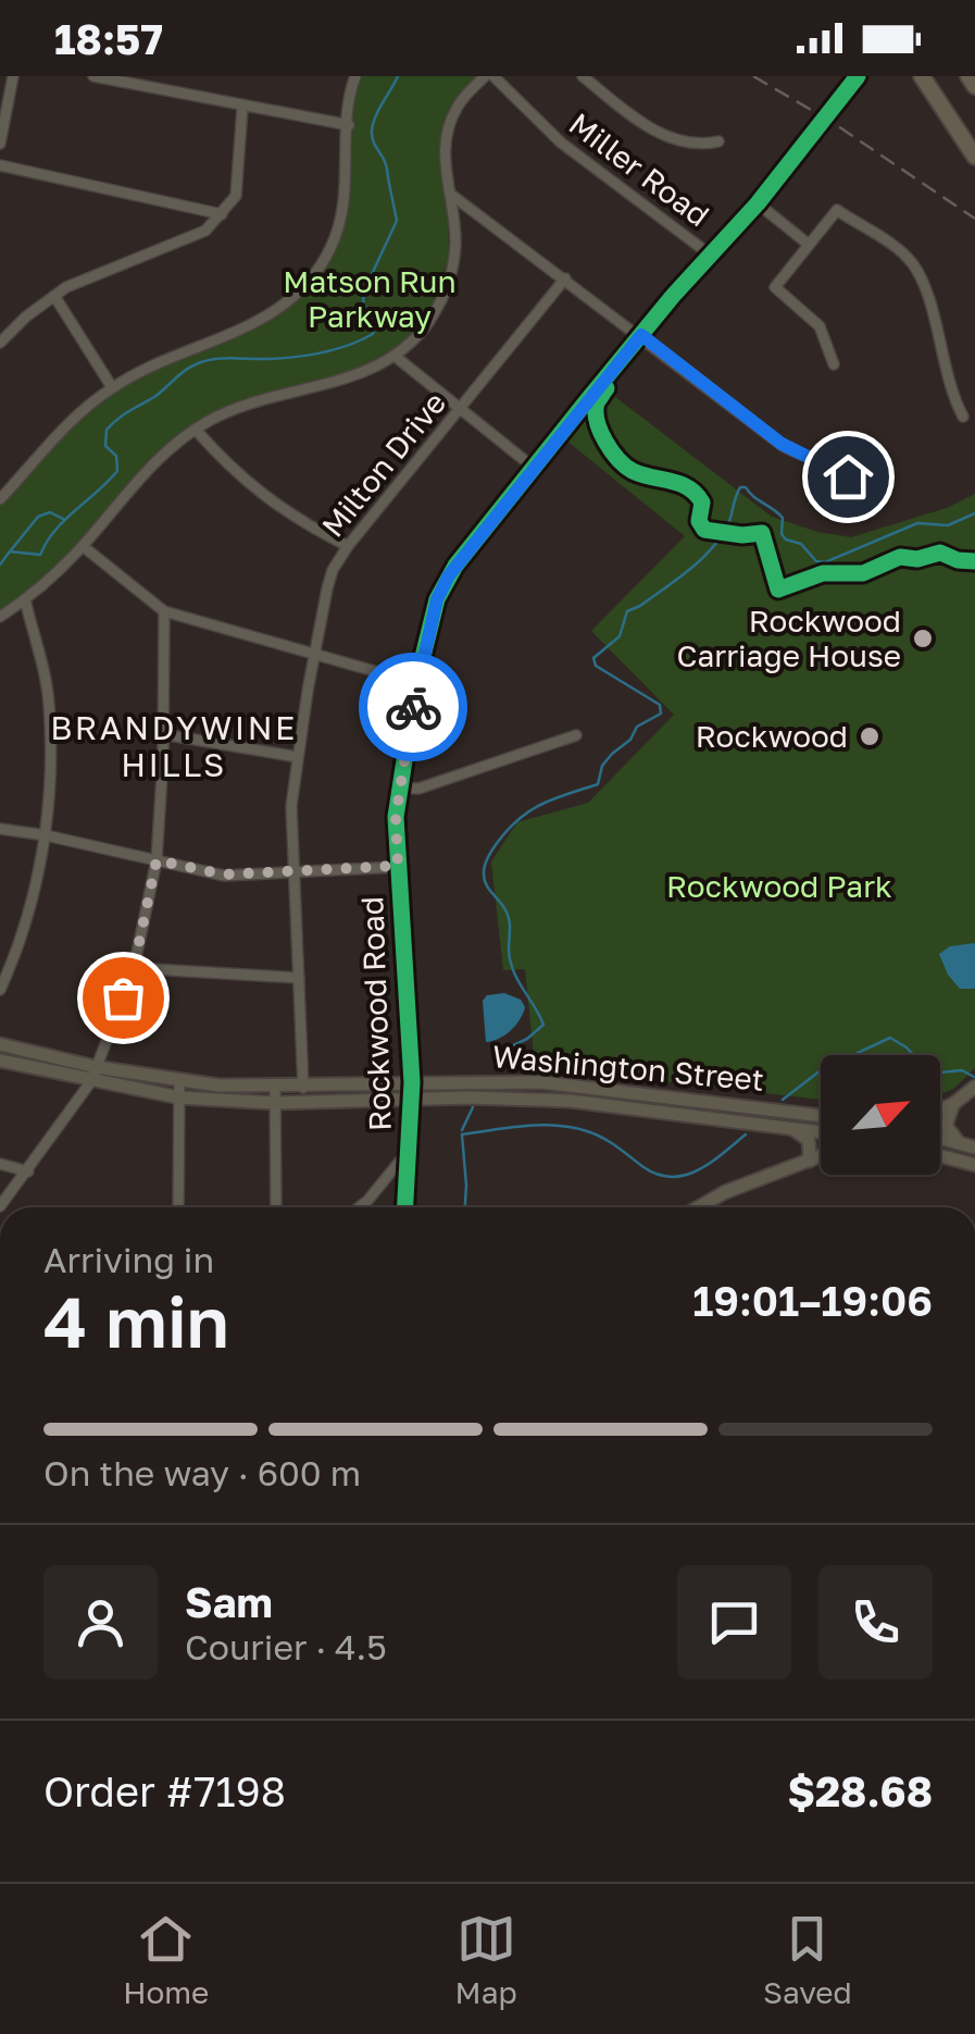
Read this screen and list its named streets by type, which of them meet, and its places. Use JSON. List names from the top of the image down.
{
  "streets": {
    "main road": ["Washington Street"],
    "street": ["Miller Road", "Milton Drive", "Rockwood Road"]
  },
  "crossings": [
    ["Miller Road", "Rockwood Road"],
    ["Milton Drive", "Washington Street"],
    ["Rockwood Road", "Washington Street"]
  ],
  "districts": ["BRANDYWINE HILLS"],
  "parks": ["Matson Run Parkway", "Rockwood Park"],
  "places": ["Rockwood Carriage House", "Rockwood"],
  "north": "top right",
  "page": {
    "status": "18:57",
    "heading": ["4 min", "Arriving in", "19:01–19:06"],
    "panel": [
      "Sam",
      "Courier · 4.5",
      "Order #7198",
      "$28.68"
    ],
    "bar": "On the way · 600 m",
    "tabs": ["Home", "Map", "Saved"]
  }
}
